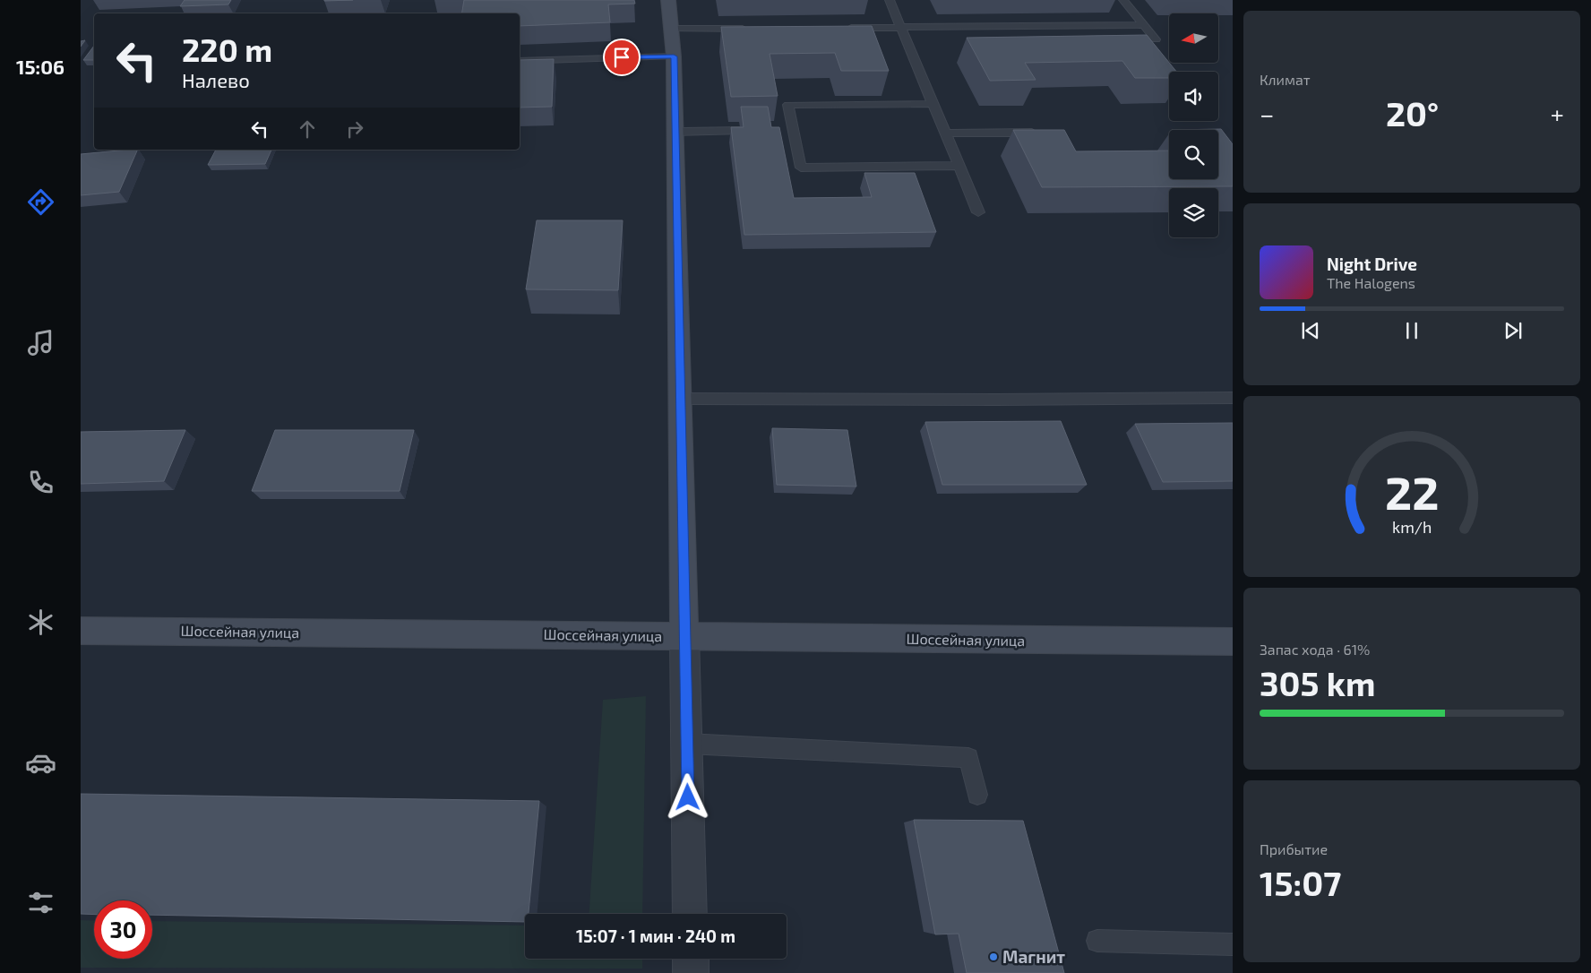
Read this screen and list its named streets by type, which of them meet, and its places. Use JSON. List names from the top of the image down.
{
  "streets": {
    "street": ["Шоссейная улица"]
  },
  "places": ["Магнит"],
  "north": "left",
  "page": {
    "tabs": "15:06",
    "tile": [
      "Климат",
      ["Запас хода · 61%", "305 km"],
      ["Прибытие", "15:07"]
    ],
    "turn": ["220 m", "Налево"],
    "heat": ["−", "20°", "+"],
    "song": ["Night Drive", "The Halogens"],
    "limit": "30",
    "trip": "15:07 · 1 мин · 240 m",
    "gauge": ["22", "km/h"]
  }
}
